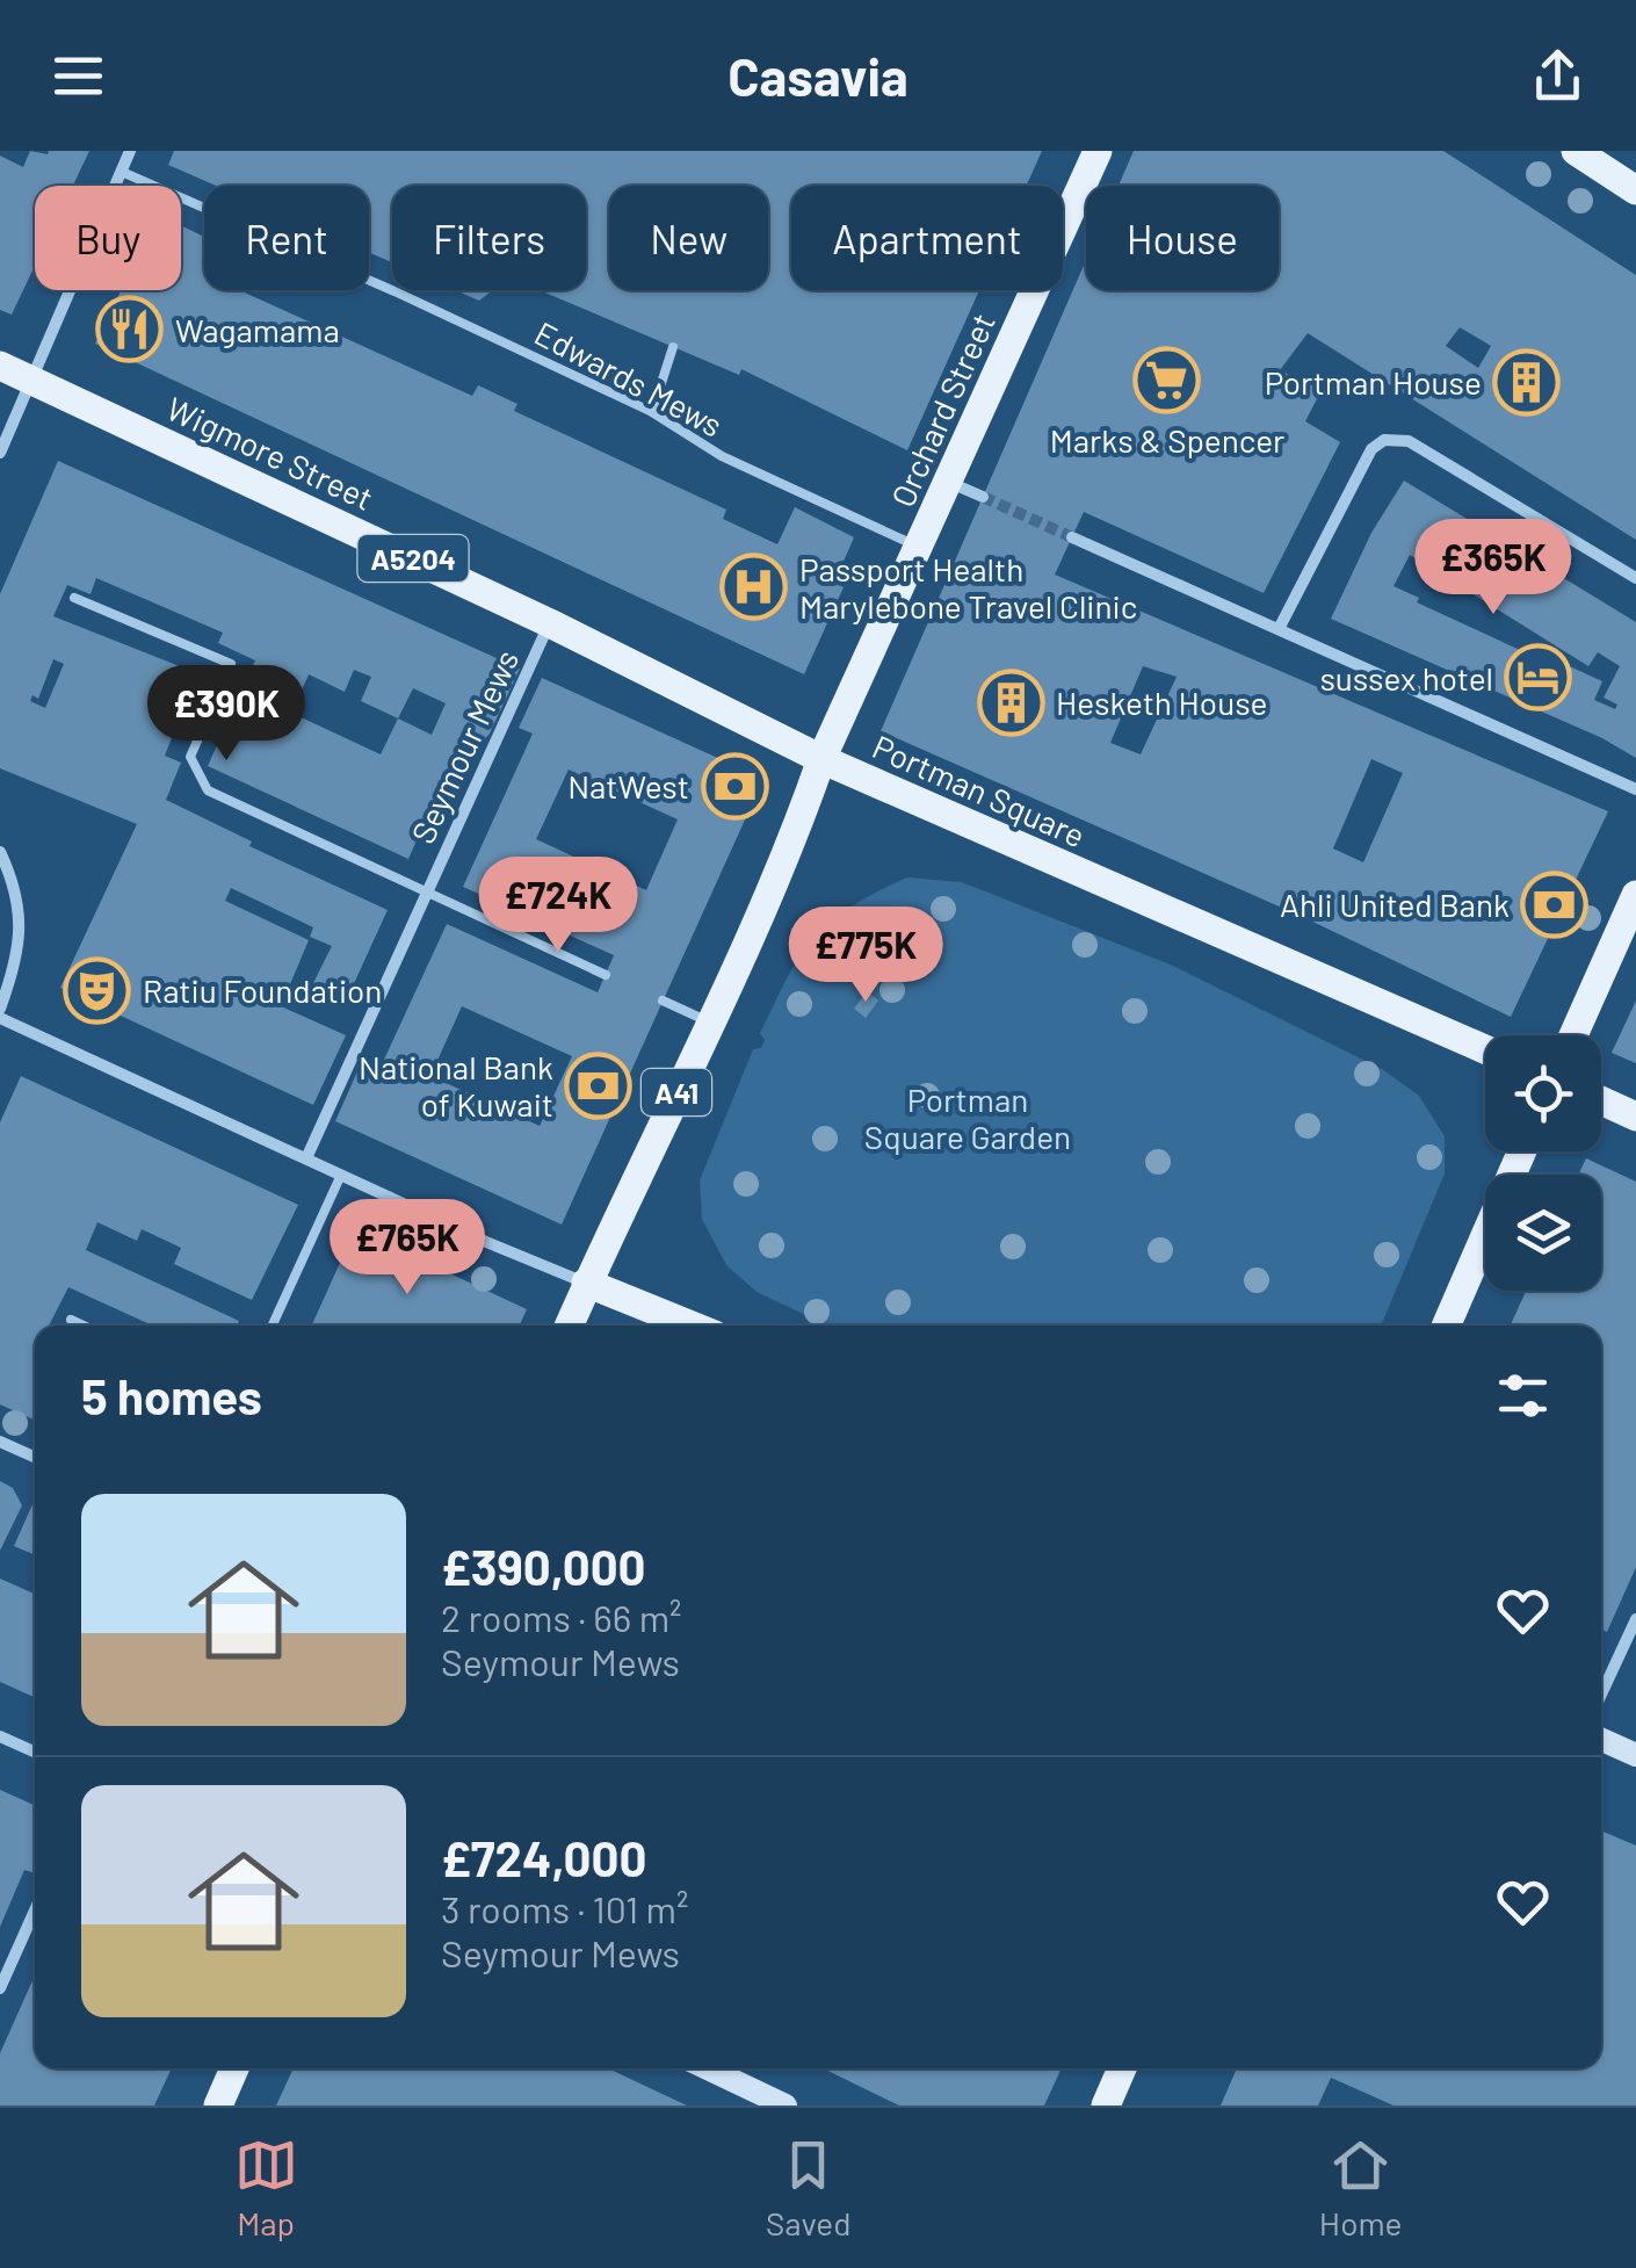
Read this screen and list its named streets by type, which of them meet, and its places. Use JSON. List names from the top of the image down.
{
  "streets": {
    "main road": [
      "Orchard Street",
      "Wigmore Street",
      "A5204",
      "Portman Square",
      "A41"
    ],
    "street": ["Seymour Mews"],
    "lane": ["Edwards Mews"]
  },
  "crossings": [
    ["Edwards Mews", "Orchard Street"],
    ["Orchard Street", "Wigmore Street"],
    ["Orchard Street", "Portman Square"],
    ["Wigmore Street", "Seymour Mews"],
    ["Wigmore Street", "Portman Square"],
    ["Portman Square", "A41"]
  ],
  "parks": ["Portman Square Garden"],
  "places": {
    "restaurant": ["Wagamama"],
    "supermarket": ["Marks & Spencer"],
    "building": ["Portman House", "Hesketh House"],
    "hospital": ["Passport Health Marylebone Travel Clinic"],
    "hotel": ["sussex hotel"],
    "bank": ["NatWest", "Ahli United Bank", "National Bank of Kuwait"],
    "theatre": ["Ratiu Foundation"]
  },
  "page": {
    "header": "Casavia",
    "chip": [
      "Buy",
      "Rent",
      "Filters",
      "New",
      "Apartment",
      "House"
    ],
    "price": [
      "£365K",
      "£390K",
      "£724K",
      "£775K",
      "£765K"
    ],
    "heading": "5 homes",
    "list": [
      {
        "name": "£390,000",
        "note": "2 rooms · 66 m² · Seymour Mews"
      },
      {
        "name": "£724,000",
        "note": "3 rooms · 101 m² · Seymour Mews"
      }
    ],
    "tabs": ["Map", "Saved", "Home"]
  }
}
